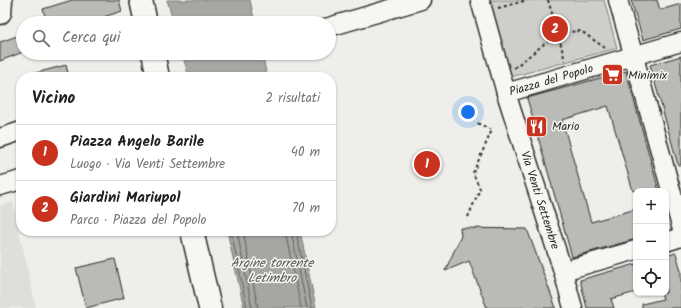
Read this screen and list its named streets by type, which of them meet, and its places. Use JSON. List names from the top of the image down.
{
  "streets": {
    "street": ["Piazza del Popolo", "Via Venti Settembre"]
  },
  "crossings": [
    ["Piazza del Popolo", "Via Venti Settembre"]
  ],
  "water": ["Argine torrente Letimbro"],
  "places": {
    "supermarket": ["Minimix"],
    "restaurant": ["Mario"]
  },
  "page": {
    "pins": ["2", "1"],
    "search": "Cerca qui",
    "heading": ["Vicino", "2 risultati"],
    "list": [
      {
        "mark": "1",
        "name": "Piazza Angelo Barile",
        "note": "Luogo · Via Venti Settembre",
        "value": "40 m"
      },
      {
        "mark": "2",
        "name": "Giardini Mariupol",
        "note": "Parco · Piazza del Popolo",
        "value": "70 m"
      }
    ],
    "map_buttons": ["+", "−"]
  }
}
